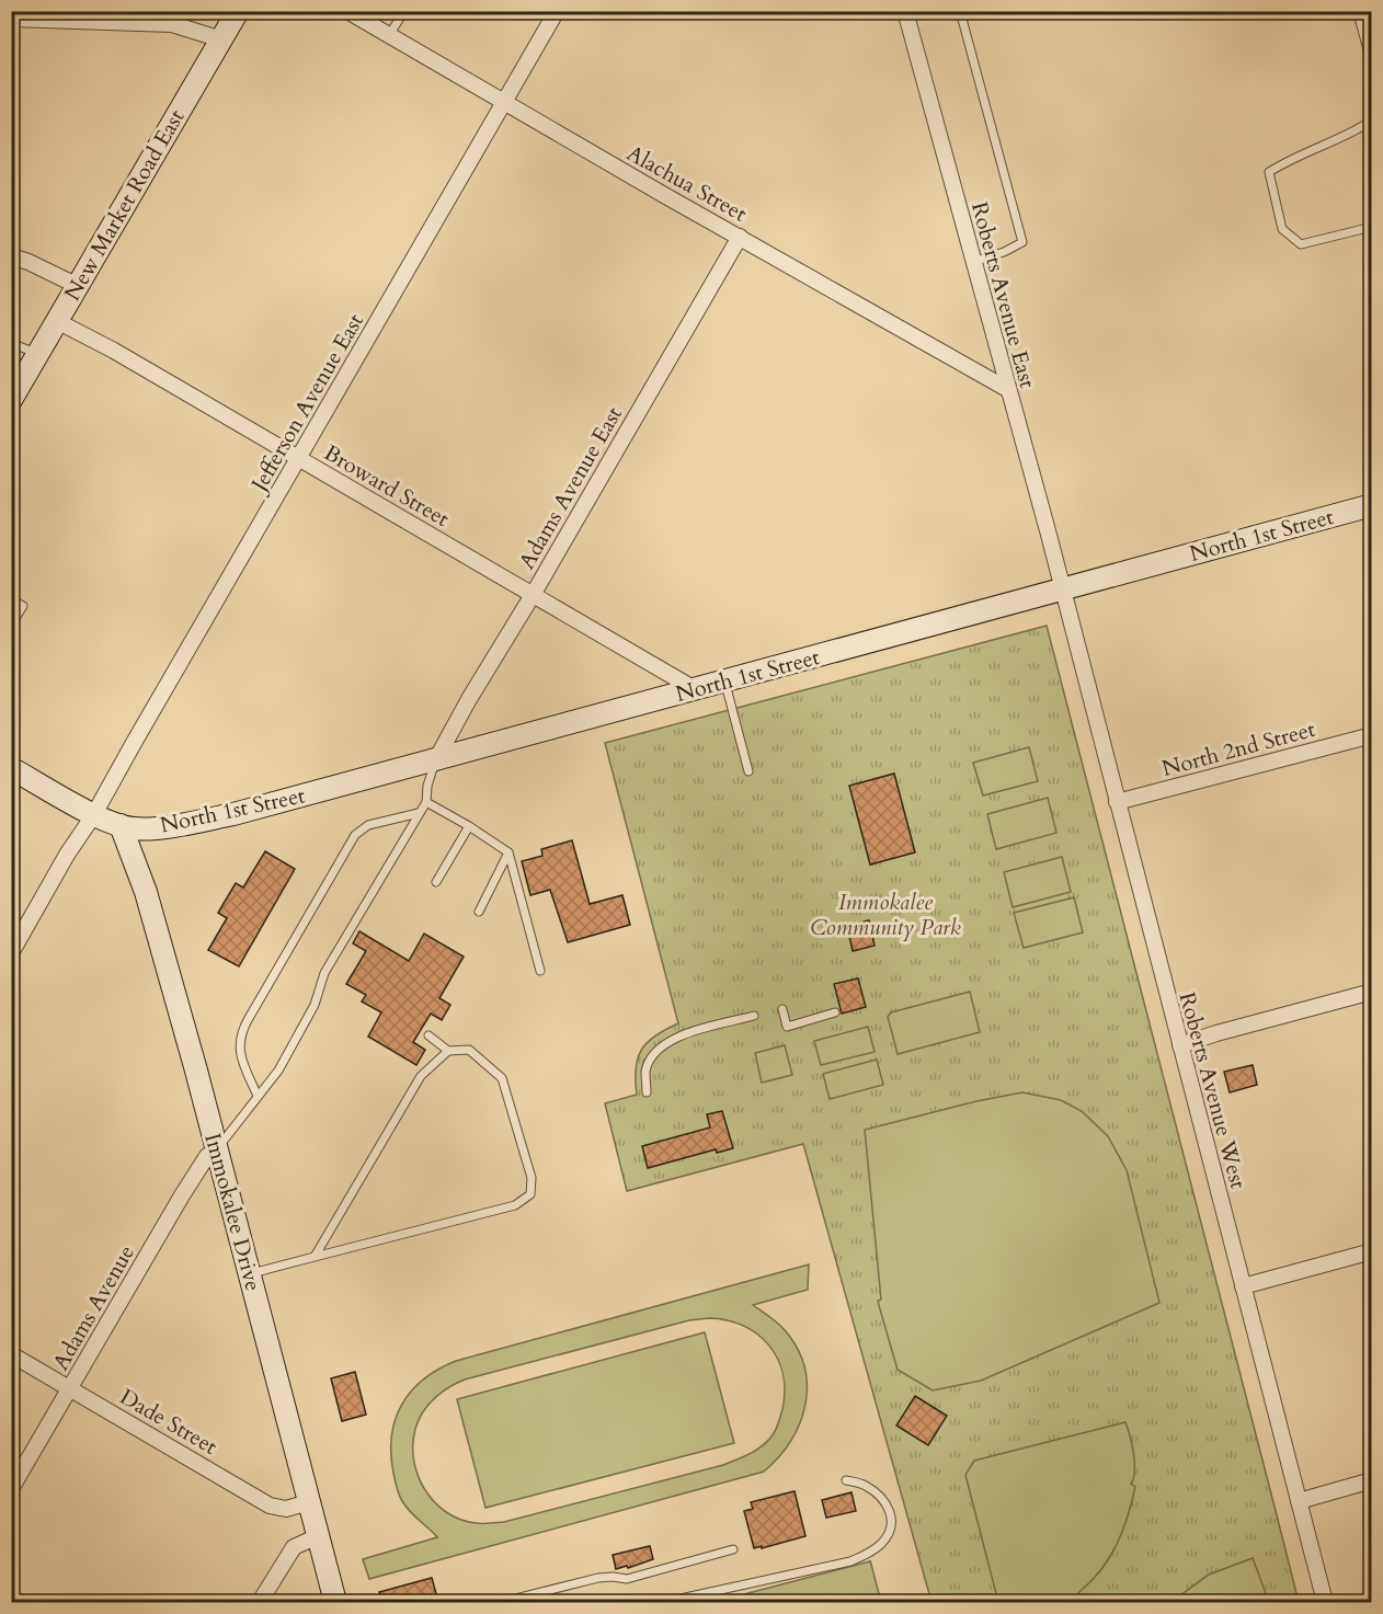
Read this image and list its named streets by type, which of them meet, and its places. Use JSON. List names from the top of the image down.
{
  "streets": {
    "street": [
      "Alachua Street",
      "New Market Road East",
      "Roberts Avenue East",
      "Jefferson Avenue East",
      "Broward Street",
      "Adams Avenue East",
      "North 1st Street",
      "North 2nd Street",
      "Roberts Avenue West",
      "Immokalee Drive",
      "Adams Avenue",
      "Dade Street"
    ]
  },
  "crossings": [
    ["Alachua Street", "Roberts Avenue East"],
    ["Alachua Street", "Jefferson Avenue East"],
    ["Alachua Street", "Adams Avenue East"],
    ["New Market Road East", "Broward Street"],
    ["Roberts Avenue East", "North 1st Street"],
    ["Roberts Avenue East", "Roberts Avenue West"],
    ["Jefferson Avenue East", "Broward Street"],
    ["Broward Street", "Adams Avenue East"],
    ["Broward Street", "North 1st Street"],
    ["Adams Avenue East", "North 1st Street"],
    ["North 1st Street", "Roberts Avenue West"],
    ["North 1st Street", "Immokalee Drive"],
    ["North 2nd Street", "Roberts Avenue West"],
    ["Immokalee Drive", "Adams Avenue"],
    ["Immokalee Drive", "Dade Street"],
    ["Adams Avenue", "Dade Street"]
  ],
  "parks": ["Immokalee Community Park"]
}
